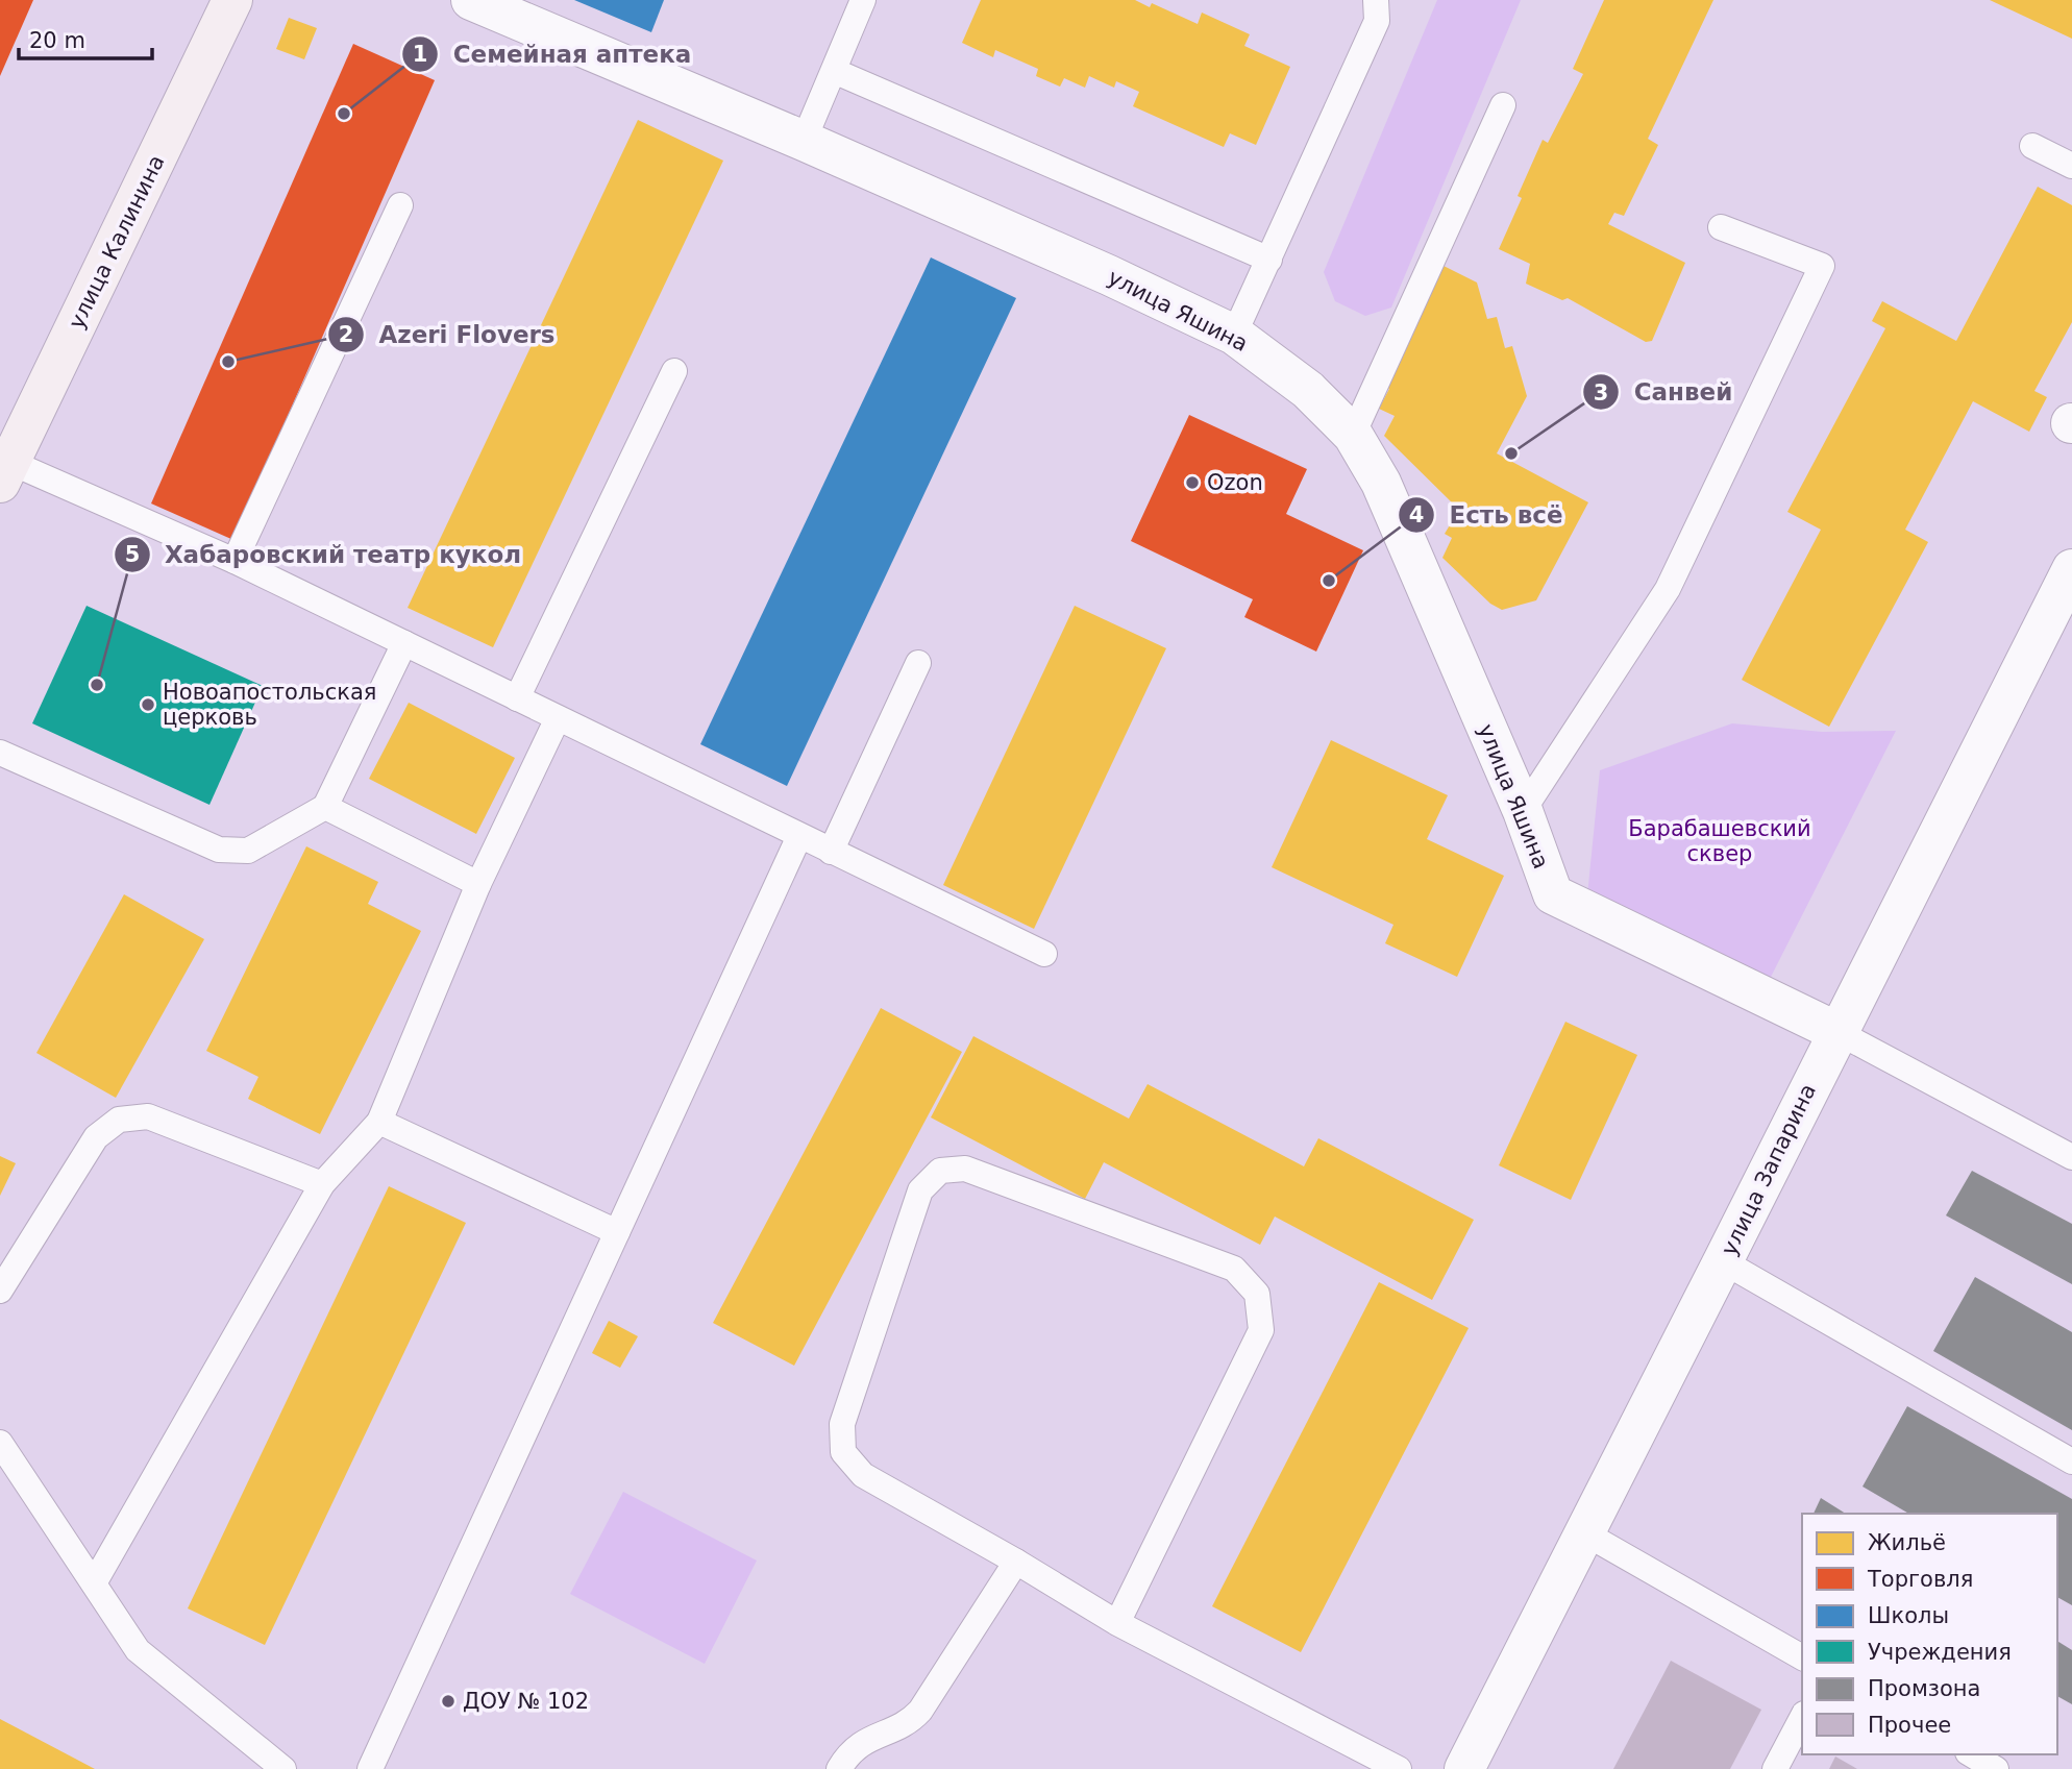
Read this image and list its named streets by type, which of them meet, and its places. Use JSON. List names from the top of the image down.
{
  "streets": {
    "main road": ["улица Калинина"],
    "street": ["улица Яшина", "улица Запарина"]
  },
  "crossings": [
    ["улица Яшина", "улица Запарина"]
  ],
  "parks": ["Барабашевский сквер"],
  "places": [
    "Семейная аптека",
    "Azeri Flovers",
    "Санвей",
    "Ozon",
    "Есть всё",
    "Хабаровский театр кукол",
    "Новоапостольская церковь",
    "ДОУ № 102"
  ],
  "legend": [
    "Жильё",
    "Торговля",
    "Школы",
    "Учреждения",
    "Промзона",
    "Прочее"
  ],
  "scale_bar": "20 m"
}
